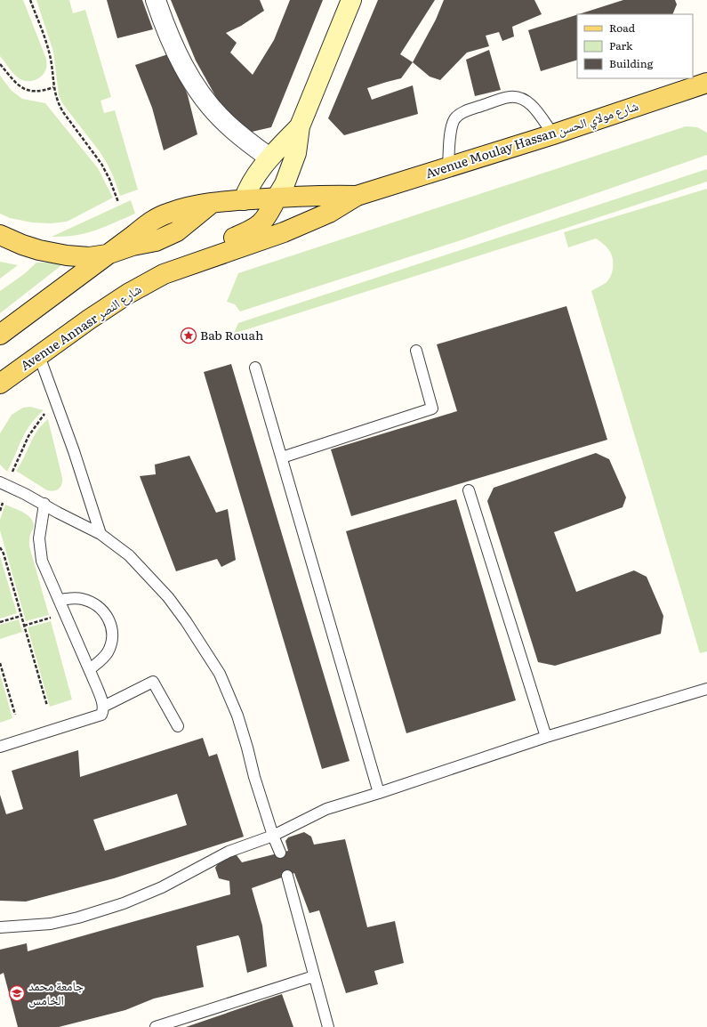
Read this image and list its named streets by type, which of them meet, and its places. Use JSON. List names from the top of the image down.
{
  "streets": {
    "main road": ["Avenue Moulay Hassan شارع مولاي الحسن", "Avenue Annasr شارع النصر"]
  },
  "crossings": [
    ["Avenue Moulay Hassan شارع مولاي الحسن", "Avenue Annasr شارع النصر"]
  ],
  "places": {
    "place": ["Bab Rouah"],
    "school or university": ["جامعة محمد الخامس"]
  },
  "legend": ["Road", "Park", "Building"]
}
